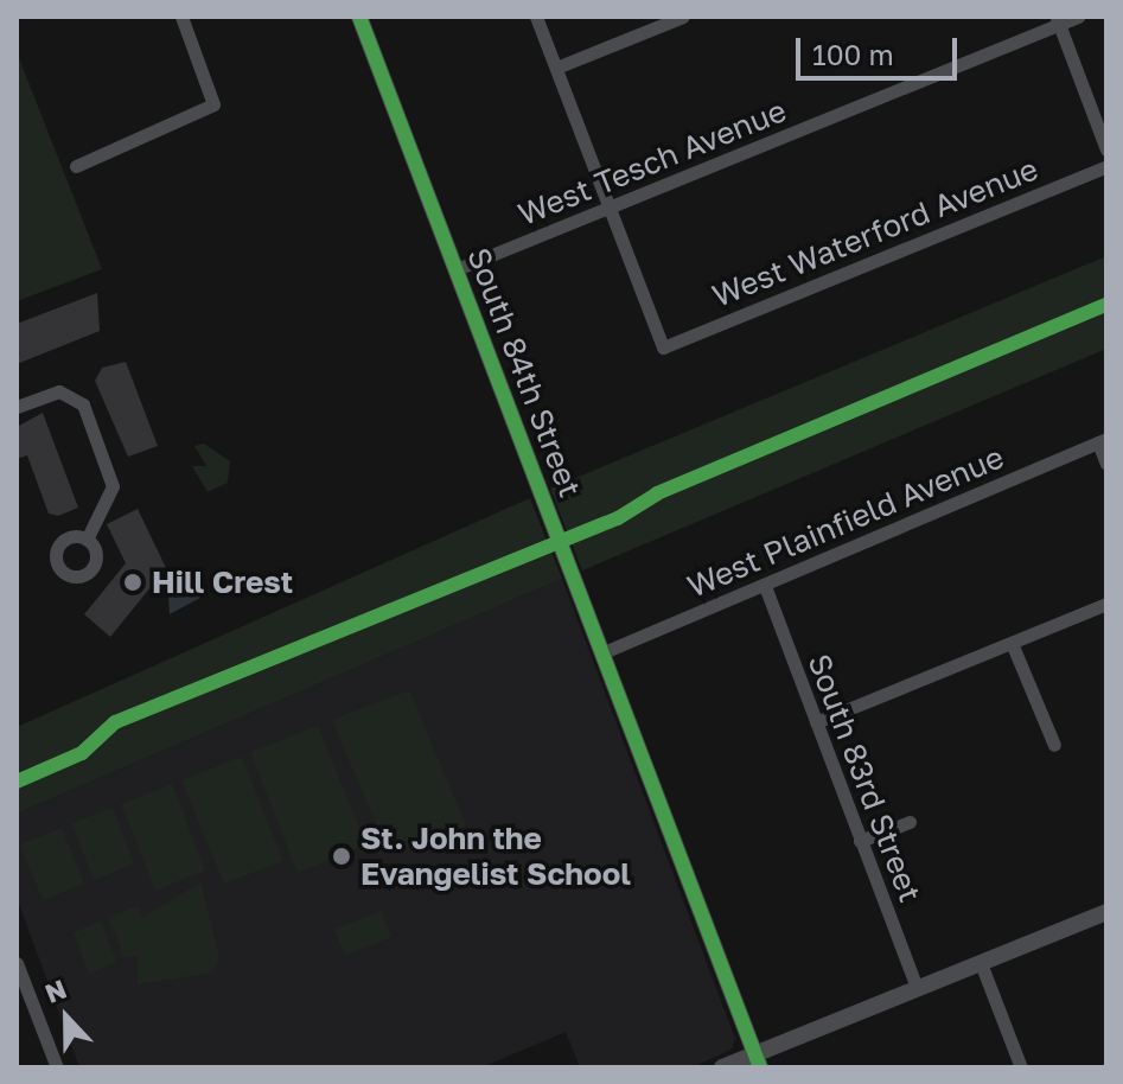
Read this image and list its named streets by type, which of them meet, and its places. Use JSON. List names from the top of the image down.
{
  "streets": {
    "street": [
      "West Tesch Avenue",
      "West Waterford Avenue",
      "South 84th Street",
      "West Plainfield Avenue",
      "South 83rd Street"
    ]
  },
  "crossings": [
    ["West Tesch Avenue", "West Waterford Avenue"],
    ["West Tesch Avenue", "South 84th Street"],
    ["South 84th Street", "West Plainfield Avenue"],
    ["West Plainfield Avenue", "South 83rd Street"]
  ],
  "places": ["Hill Crest", "St. John the Evangelist School"],
  "scale_bar": "100 m",
  "north": "top"
}
